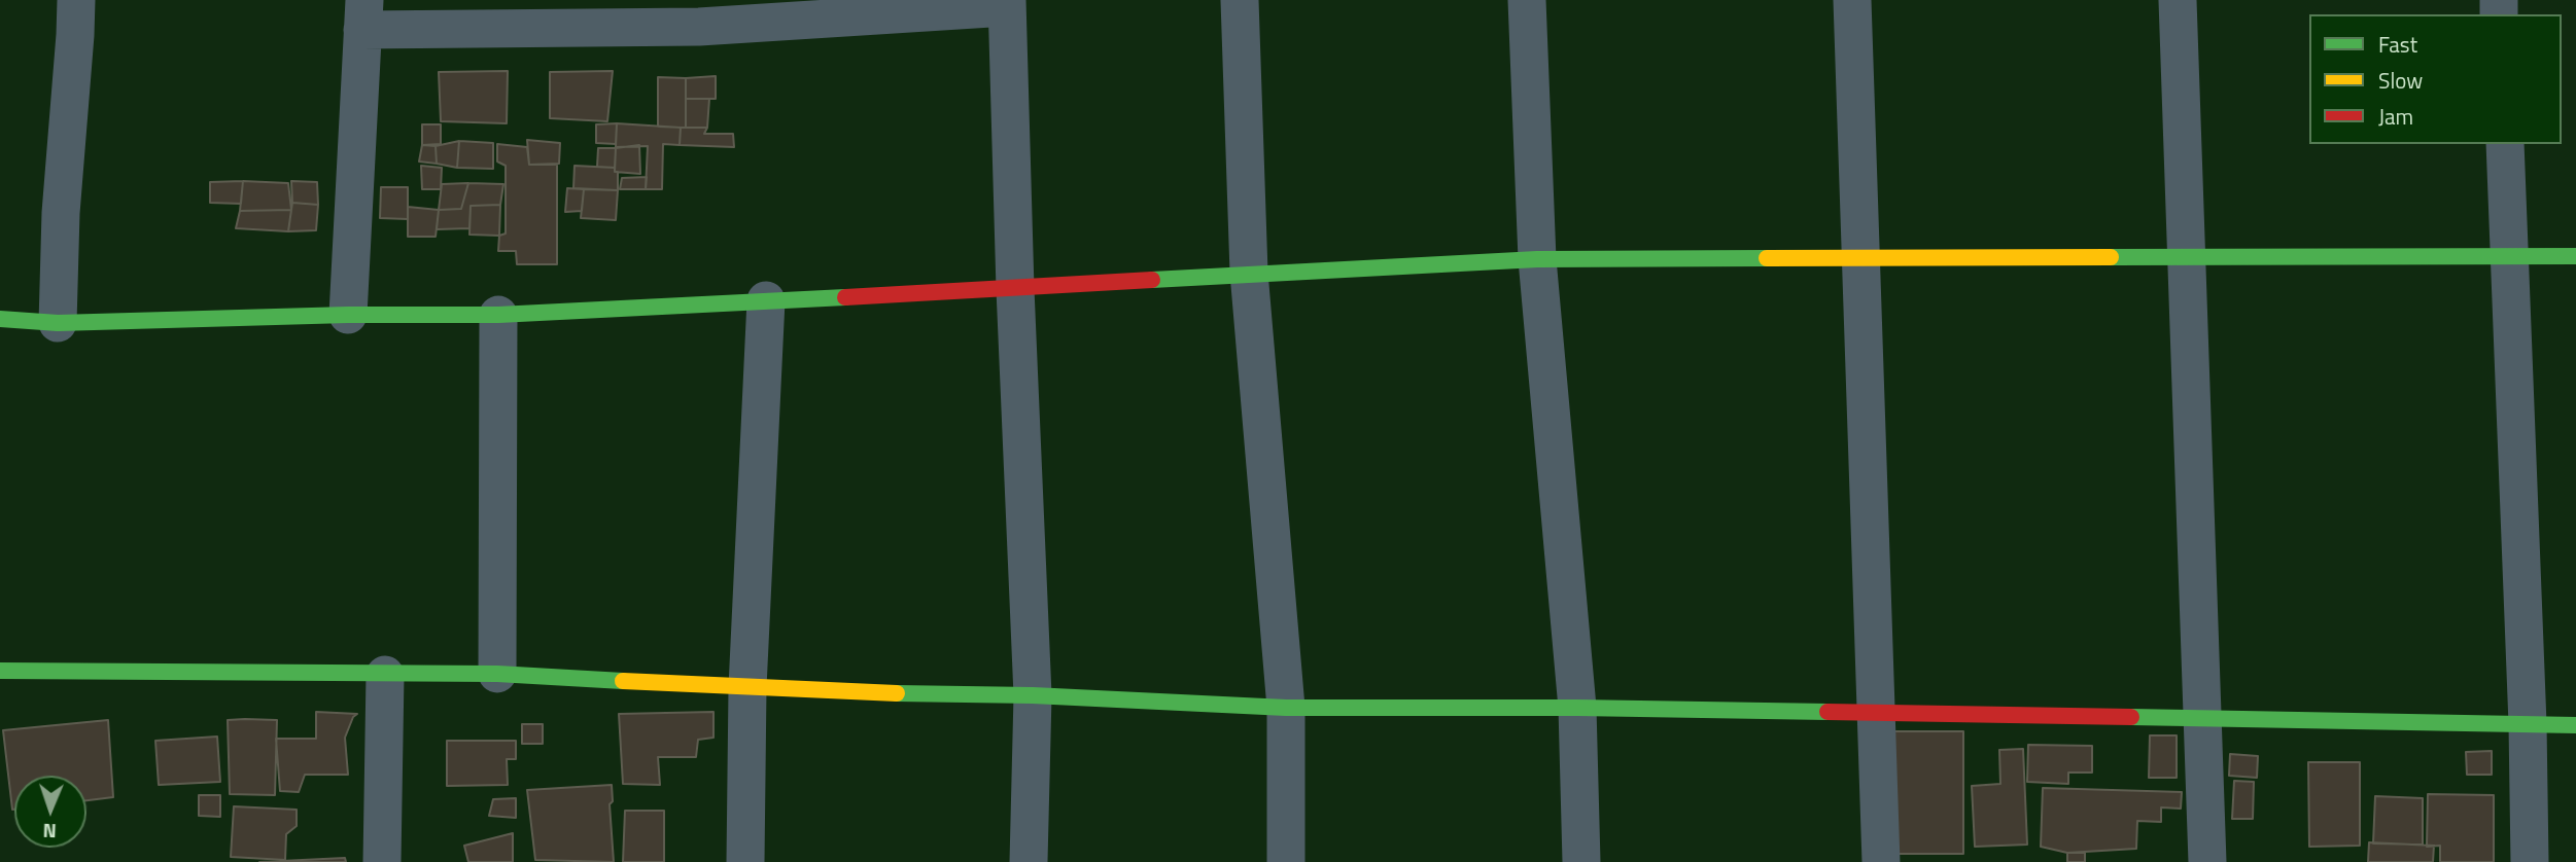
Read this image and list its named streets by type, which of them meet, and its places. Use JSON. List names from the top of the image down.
{
  "legend": ["Fast", "Slow", "Jam"],
  "north": "bottom"
}
